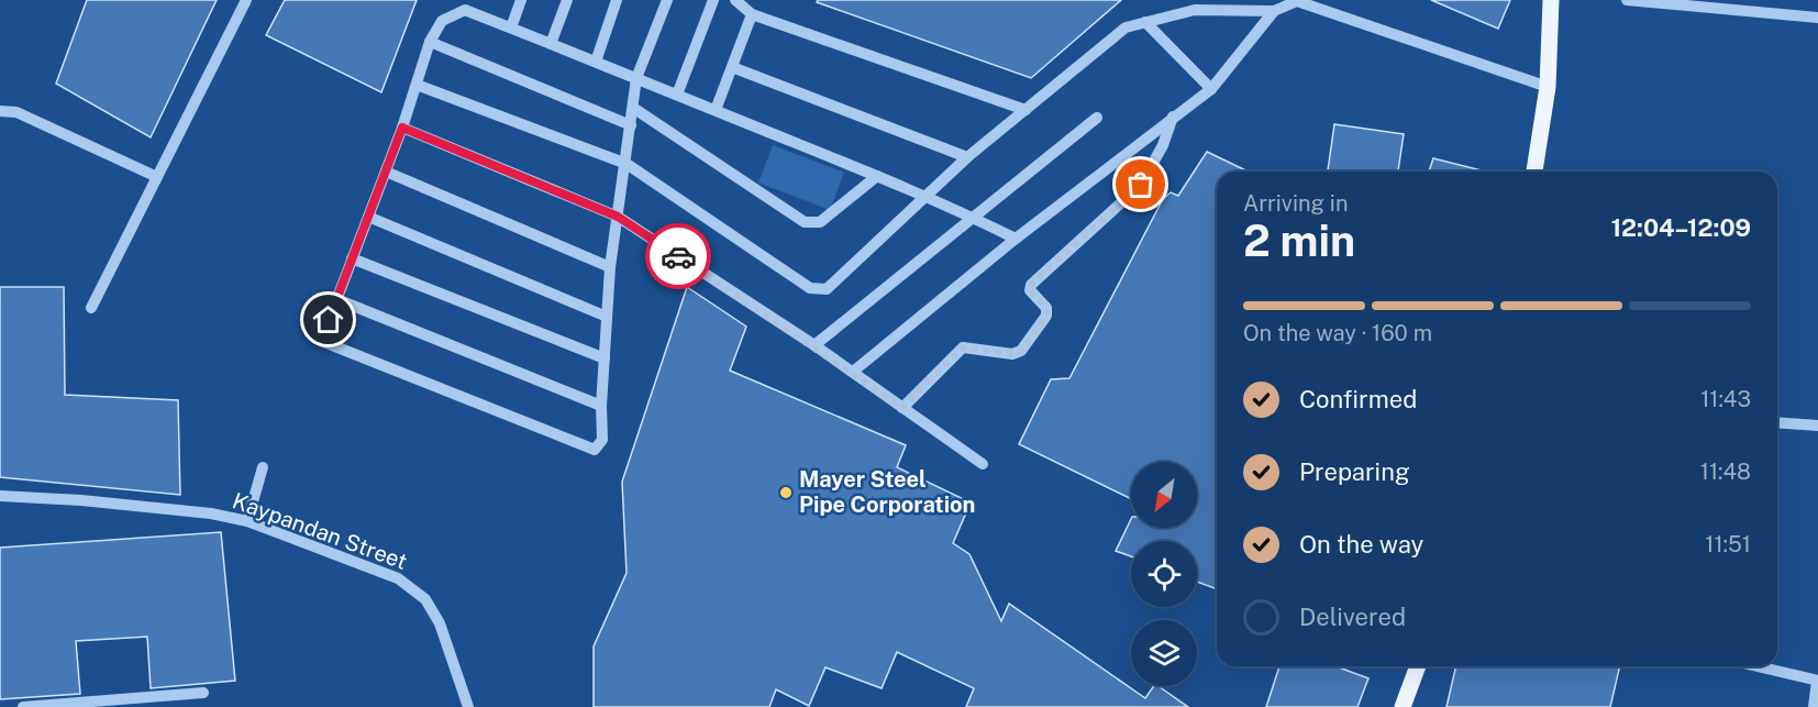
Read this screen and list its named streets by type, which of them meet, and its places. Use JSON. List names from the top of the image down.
{
  "streets": {
    "street": ["Kaypandan Street"]
  },
  "places": ["Mayer Steel Pipe Corporation"],
  "north": "bottom left",
  "page": {
    "heading": ["2 min", "Arriving in", "12:04–12:09"],
    "bar": "On the way · 160 m",
    "list": [
      ["Confirmed", "11:43"],
      ["Preparing", "11:48"],
      ["On the way", "11:51"],
      "Delivered"
    ]
  }
}
